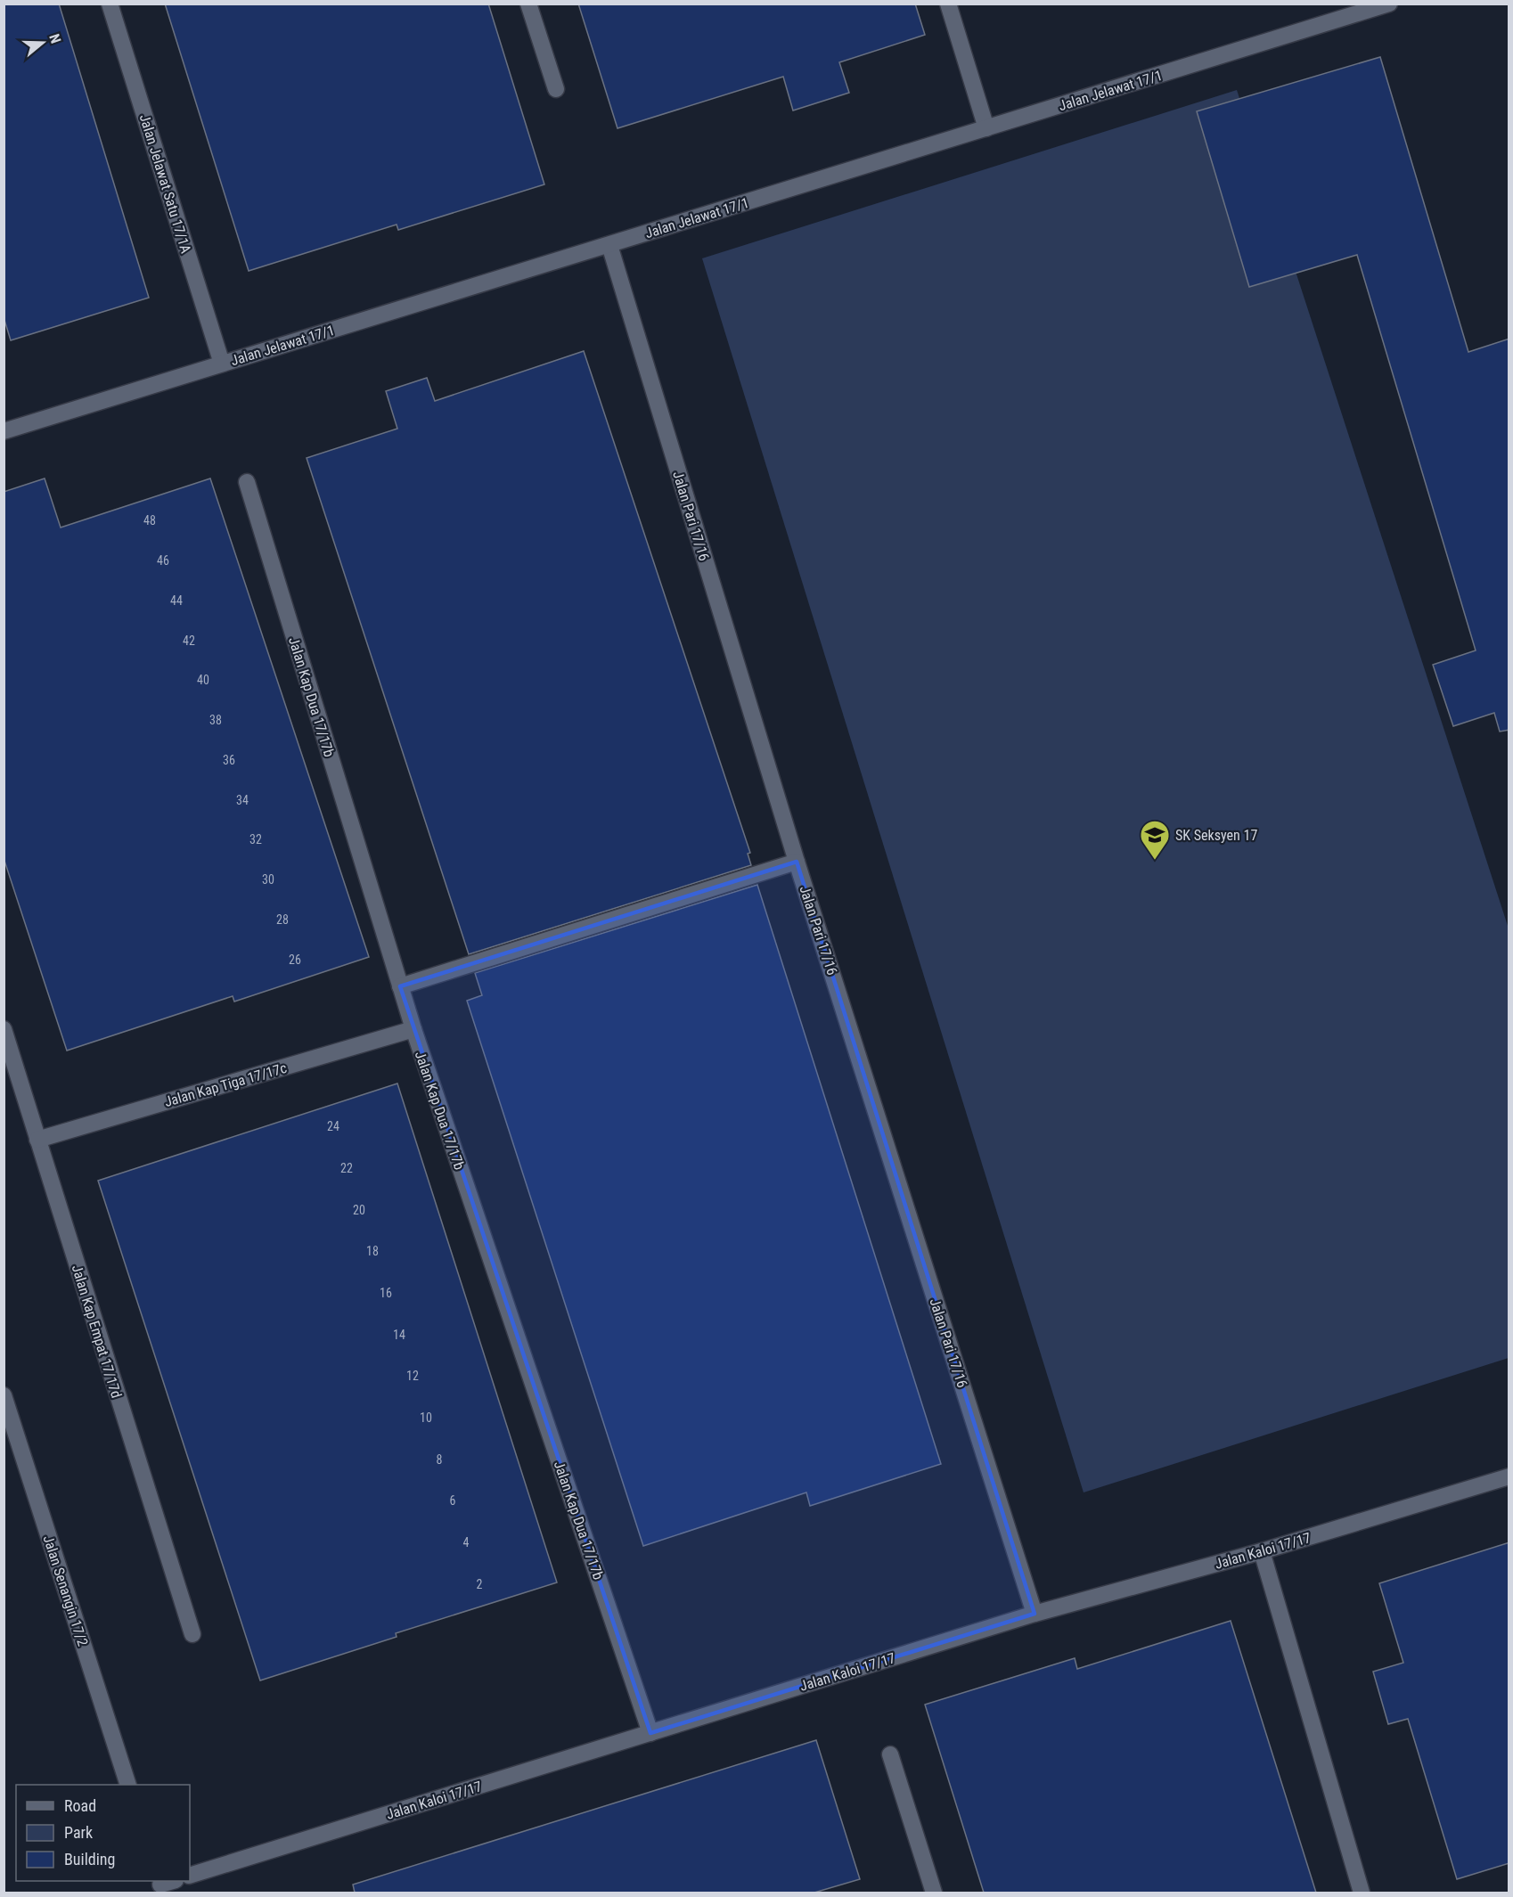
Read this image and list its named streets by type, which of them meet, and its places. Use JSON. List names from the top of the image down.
{
  "streets": {
    "street": [
      "Jalan Jelawat 17/1",
      "Jalan Jelawat Satu 17/1A",
      "Jalan Pari 17/16",
      "Jalan Kap Dua 17/17b",
      "Jalan Kap Tiga 17/17c",
      "Jalan Kap Empat 17/17d",
      "Jalan Kaloi 17/17",
      "Jalan Senangin 17/2"
    ]
  },
  "crossings": [
    ["Jalan Jelawat 17/1", "Jalan Jelawat Satu 17/1A"],
    ["Jalan Jelawat 17/1", "Jalan Pari 17/16"],
    ["Jalan Pari 17/16", "Jalan Kaloi 17/17"],
    ["Jalan Kap Dua 17/17b", "Jalan Kap Tiga 17/17c"],
    ["Jalan Kap Dua 17/17b", "Jalan Kaloi 17/17"],
    ["Jalan Kap Tiga 17/17c", "Jalan Kap Empat 17/17d"]
  ],
  "places": {
    "school or university": ["SK Seksyen 17"]
  },
  "house_numbers": [
    "48",
    "46",
    "44",
    "42",
    "40",
    "38",
    "36",
    "34",
    "32",
    "30",
    "28",
    "26",
    "24",
    "22",
    "20",
    "18",
    "16",
    "14",
    "12",
    "10",
    "8",
    "6",
    "4",
    "2"
  ],
  "legend": ["Road", "Park", "Building"],
  "north": "right"
}
